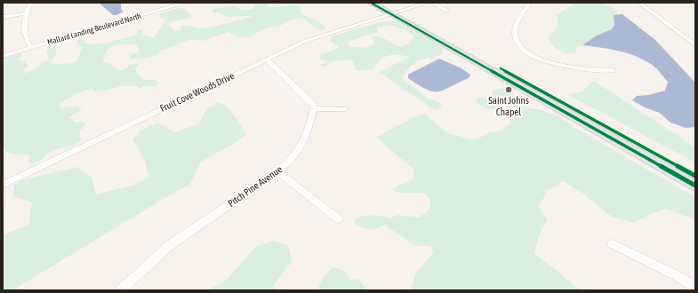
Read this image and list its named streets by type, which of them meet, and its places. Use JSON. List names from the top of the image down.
{
  "streets": {
    "street": ["Mallard Landing Boulevard North", "Fruit Cove Woods Drive", "Pitch Pine Avenue"]
  },
  "places": ["Saint Johns Chapel"]
}
